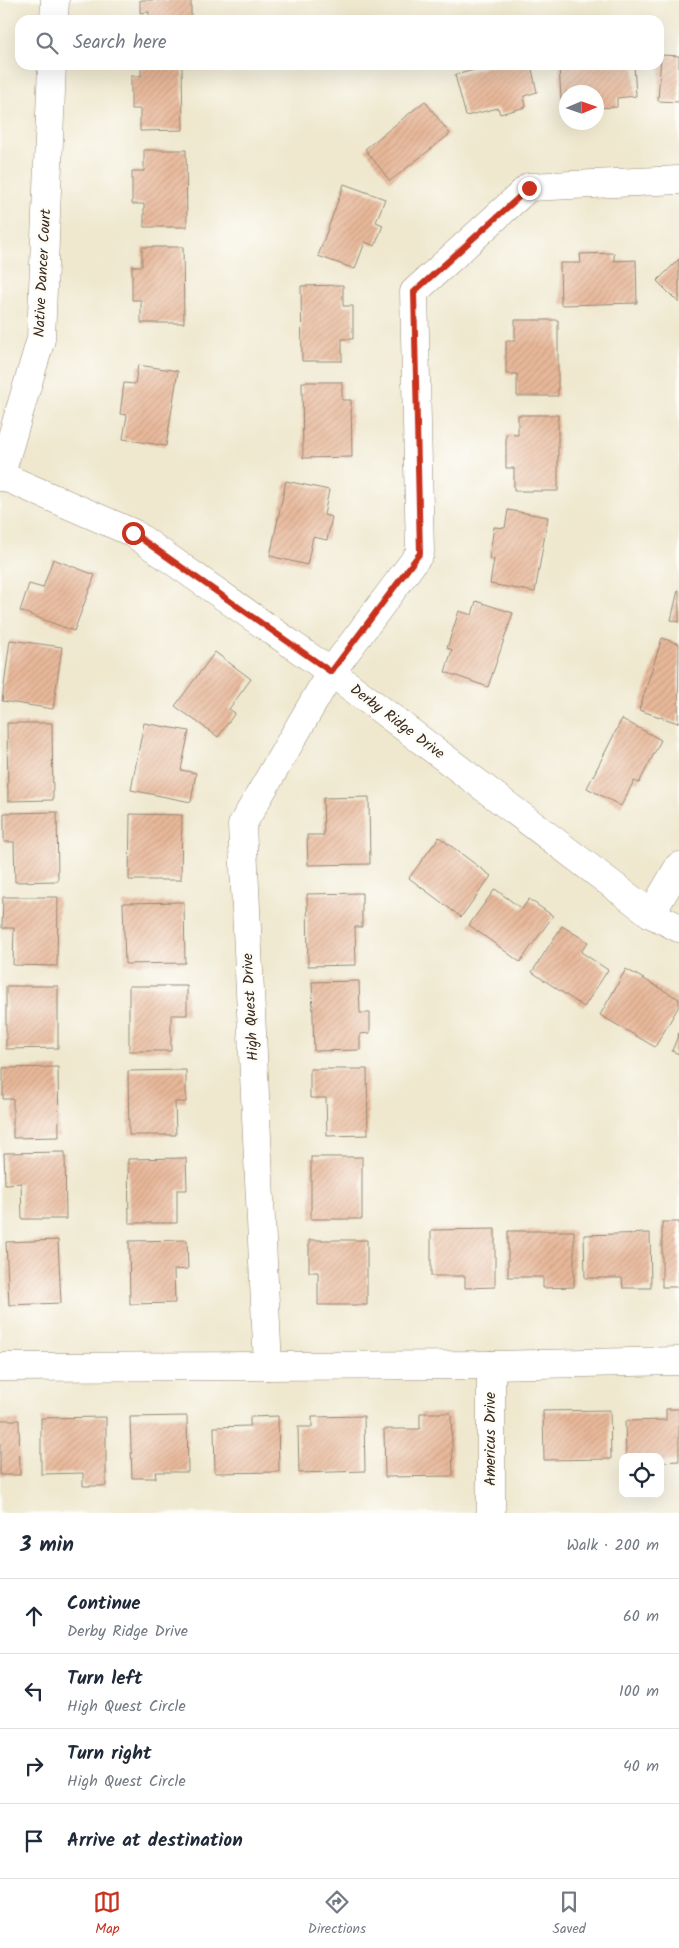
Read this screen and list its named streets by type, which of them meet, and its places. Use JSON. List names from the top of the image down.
{
  "streets": {
    "street": [
      "Native Dancer Court",
      "Derby Ridge Drive",
      "High Quest Drive",
      "Americus Drive"
    ]
  },
  "crossings": [
    ["Native Dancer Court", "Derby Ridge Drive"],
    ["Derby Ridge Drive", "High Quest Drive"]
  ],
  "north": "right",
  "page": {
    "search": "Search here",
    "heading": ["3 min", "Walk · 200 m"],
    "list": [
      ["Continue", "Derby Ridge Drive", "60 m"],
      ["Turn left", "High Quest Circle", "100 m"],
      ["Turn right", "High Quest Circle", "40 m"],
      "Arrive at destination"
    ],
    "nav": ["Map", "Directions", "Saved"]
  }
}
